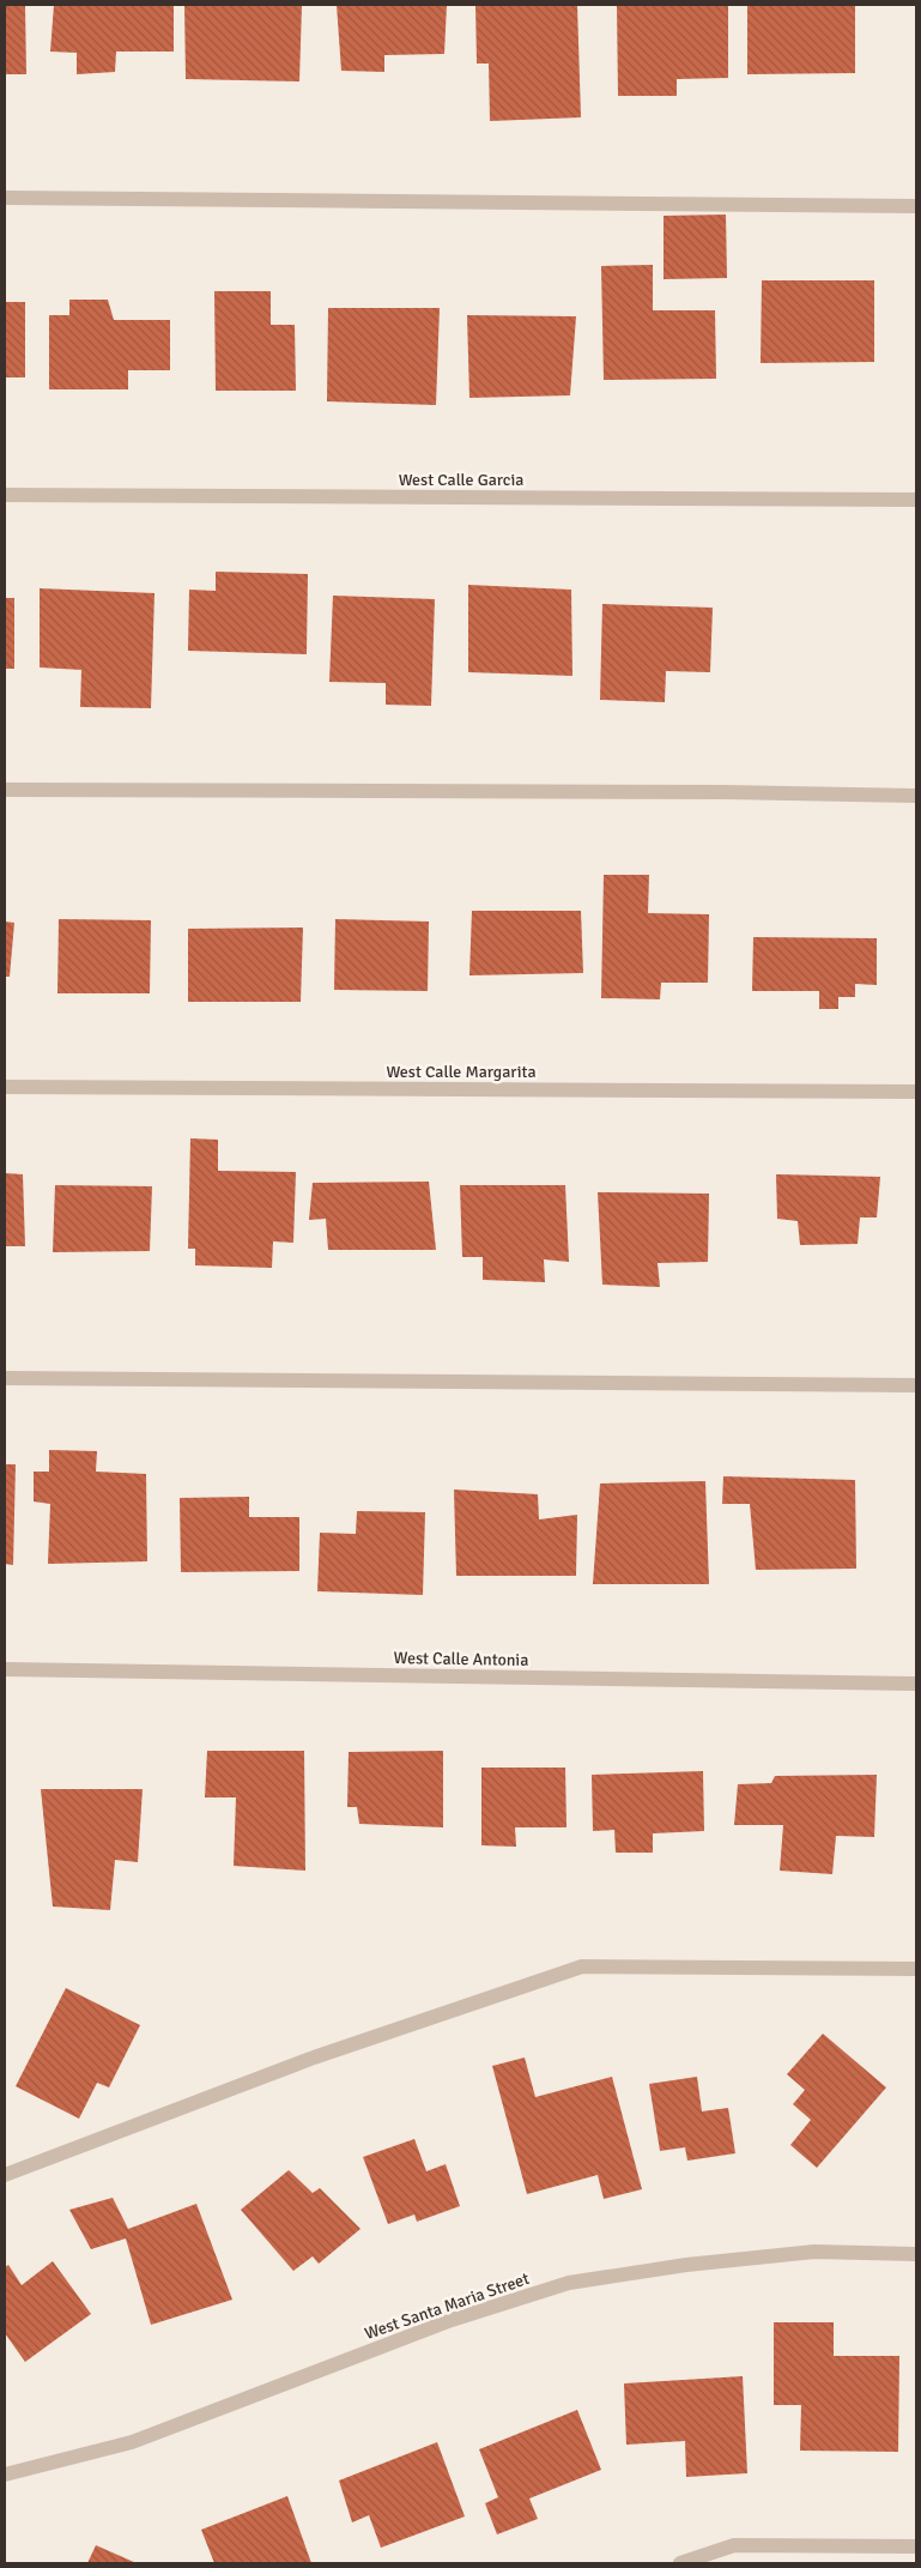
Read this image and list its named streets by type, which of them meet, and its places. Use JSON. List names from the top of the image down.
{
  "streets": {
    "street": [
      "West Calle Garcia",
      "West Calle Margarita",
      "West Calle Antonia",
      "West Santa Maria Street"
    ]
  }
}
